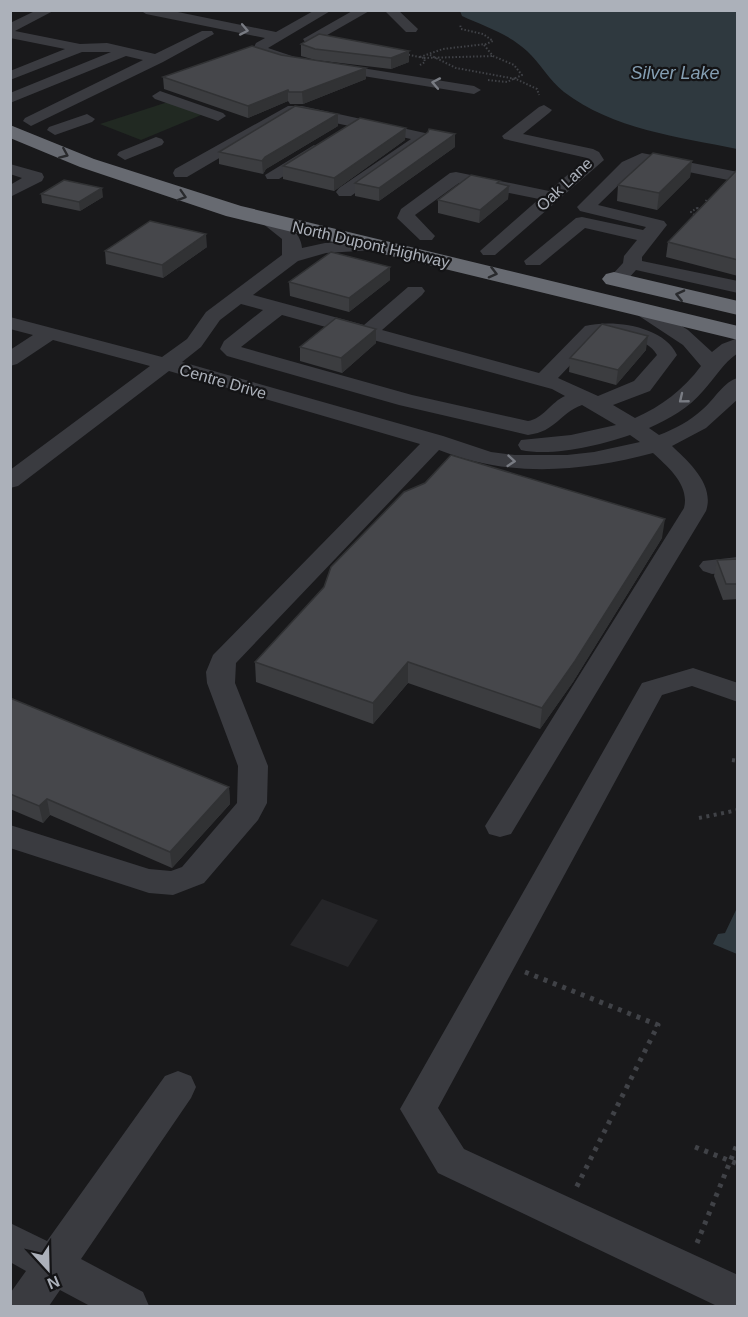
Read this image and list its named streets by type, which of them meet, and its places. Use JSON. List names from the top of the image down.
{
  "streets": {
    "highway": ["North Dupont Highway"],
    "street": ["Oak Lane", "Centre Drive"]
  },
  "crossings": [
    ["Oak Lane", "North Dupont Highway"]
  ],
  "water": ["Silver Lake"],
  "north": "bottom"
}
